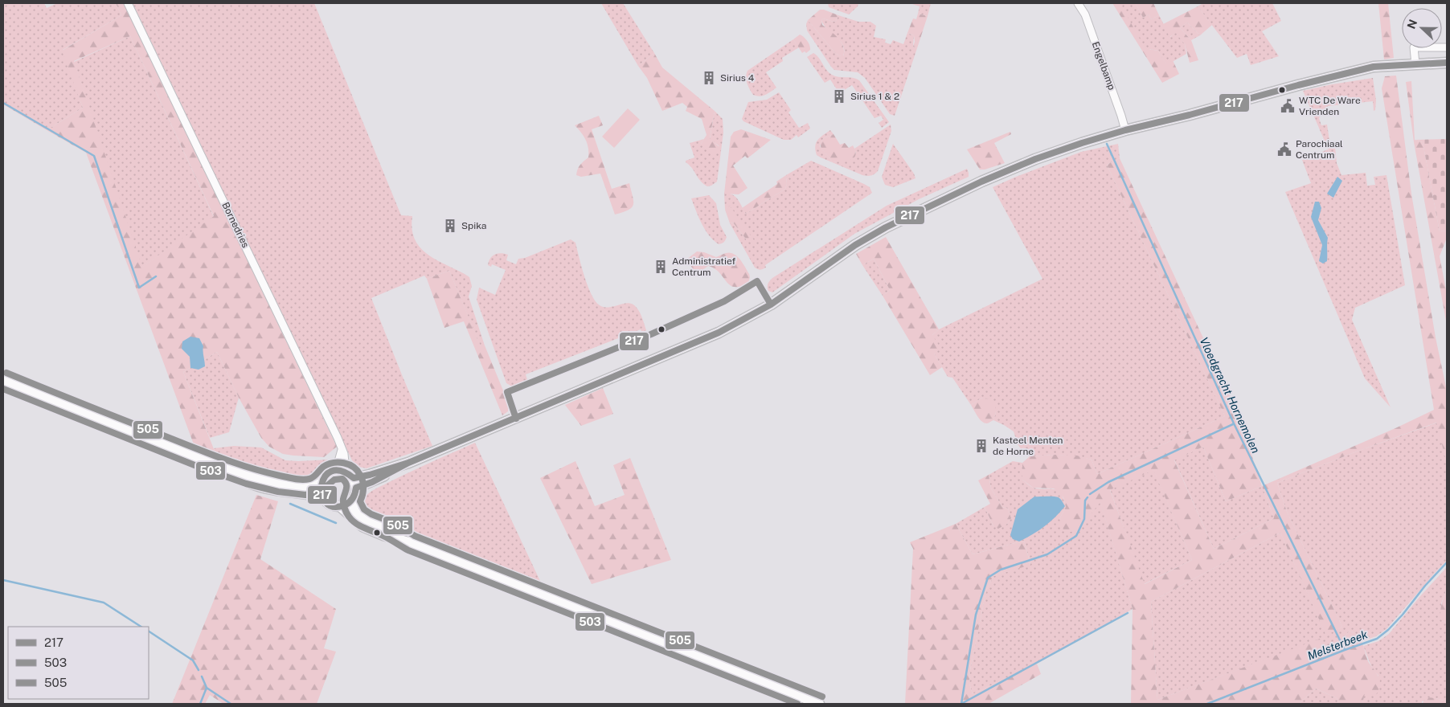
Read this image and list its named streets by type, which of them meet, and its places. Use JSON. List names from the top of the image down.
{
  "streets": {
    "street": ["Engelbamp", "Bornedries"]
  },
  "water": ["Vloedgracht Hornemolen", "Melsterbeek"],
  "places": {
    "building": [
      "Sirius 4",
      "Sirius 1 & 2",
      "Spika",
      "Administratief Centrum",
      "Kasteel Menten de Horne"
    ],
    "public building": ["WTC De Ware Vrienden", "Parochiaal Centrum"]
  },
  "lines": ["transit line 217", "transit line 505", "transit line 503"],
  "legend": ["217", "503", "505"],
  "north": "left"
}
